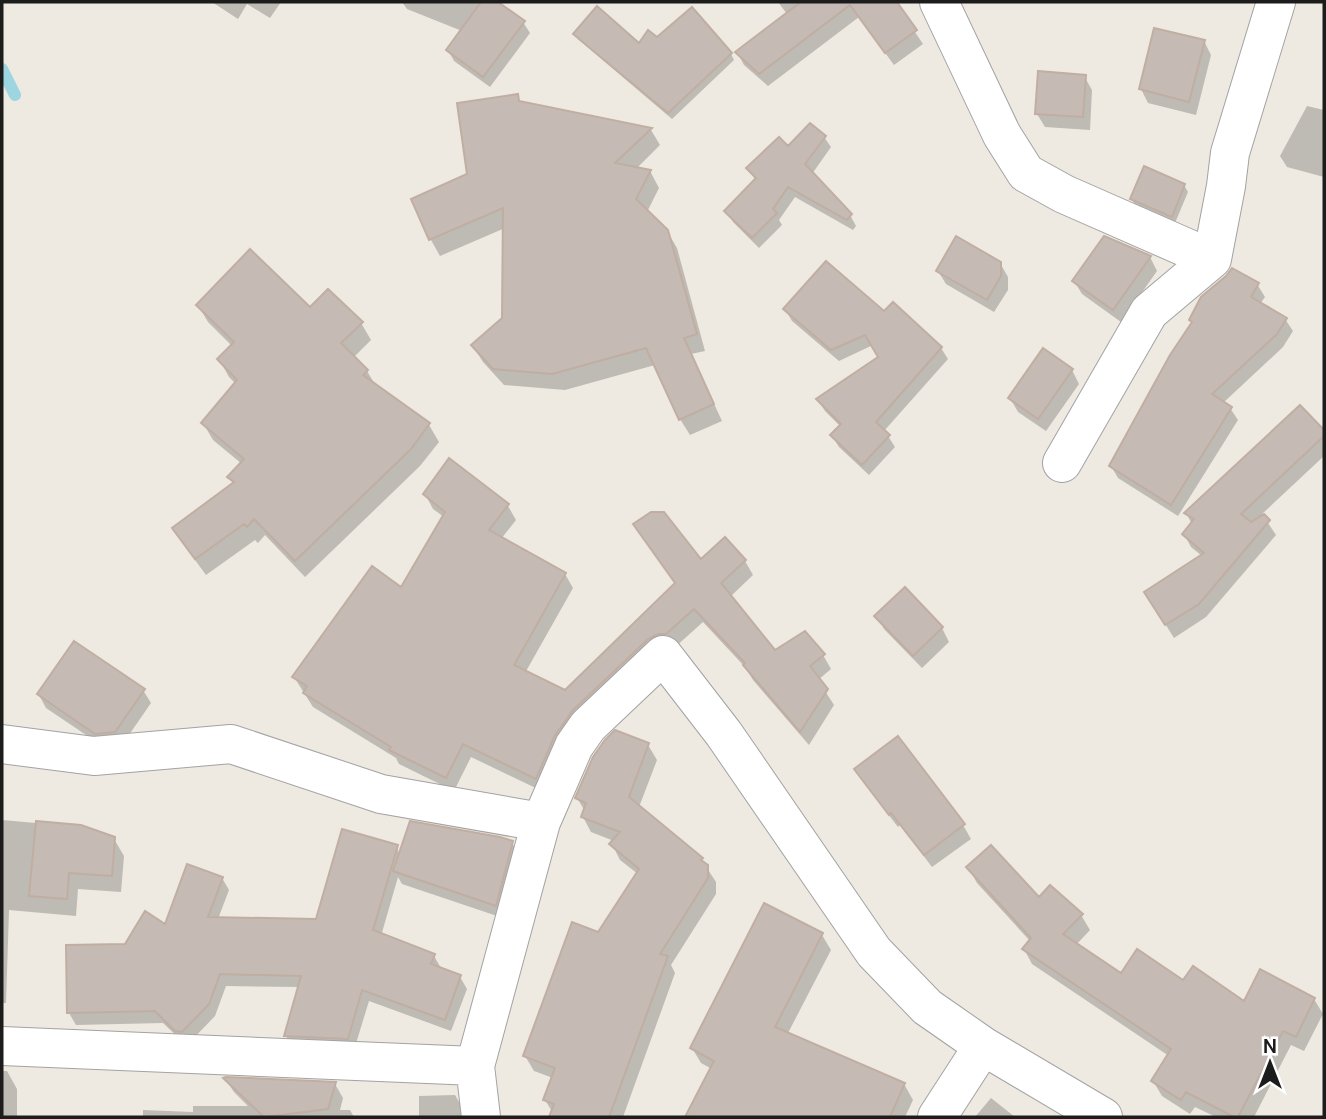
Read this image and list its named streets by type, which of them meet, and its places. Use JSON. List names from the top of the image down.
{
  "north": "top"
}
